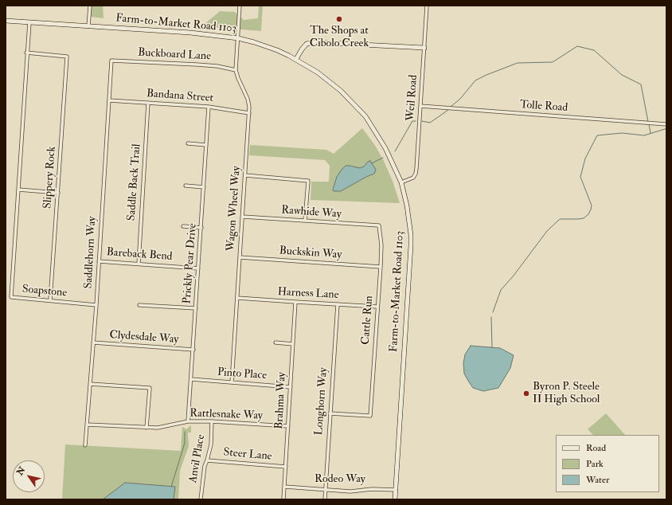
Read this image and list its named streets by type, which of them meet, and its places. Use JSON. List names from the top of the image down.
{
  "streets": {
    "main road": ["Farm-to-Market Road 1103"],
    "street": [
      "Buckboard Lane",
      "Bandana Street",
      "Weil Road",
      "Tolle Road",
      "Slippery Rock",
      "Saddle Back Trail",
      "Wagon Wheel Way",
      "Rawhide Way",
      "Saddlehorn Way",
      "Buckskin Way",
      "Bareback Bend",
      "Prickly Pear Drive",
      "Soapstone",
      "Harness Lane",
      "Cattle Run",
      "Clydesdale Way",
      "Pinto Place",
      "Brahma Way",
      "Longhorn Way",
      "Rattlesnake Way",
      "Steer Lane",
      "Anvil Place",
      "Rodeo Way"
    ]
  },
  "crossings": [
    ["Farm-to-Market Road 1103", "Weil Road"],
    ["Farm-to-Market Road 1103", "Wagon Wheel Way"],
    ["Farm-to-Market Road 1103", "Rodeo Way"],
    ["Buckboard Lane", "Wagon Wheel Way"],
    ["Buckboard Lane", "Saddlehorn Way"],
    ["Bandana Street", "Saddle Back Trail"],
    ["Bandana Street", "Wagon Wheel Way"],
    ["Bandana Street", "Saddlehorn Way"],
    ["Bandana Street", "Prickly Pear Drive"],
    ["Weil Road", "Tolle Road"],
    ["Slippery Rock", "Soapstone"],
    ["Saddle Back Trail", "Bareback Bend"],
    ["Wagon Wheel Way", "Rawhide Way"],
    ["Wagon Wheel Way", "Buckskin Way"],
    ["Wagon Wheel Way", "Harness Lane"],
    ["Wagon Wheel Way", "Pinto Place"],
    ["Rawhide Way", "Cattle Run"],
    ["Saddlehorn Way", "Bareback Bend"],
    ["Saddlehorn Way", "Soapstone"],
    ["Saddlehorn Way", "Clydesdale Way"],
    ["Saddlehorn Way", "Rattlesnake Way"],
    ["Buckskin Way", "Cattle Run"],
    ["Bareback Bend", "Prickly Pear Drive"],
    ["Prickly Pear Drive", "Clydesdale Way"],
    ["Prickly Pear Drive", "Pinto Place"],
    ["Prickly Pear Drive", "Rattlesnake Way"],
    ["Harness Lane", "Cattle Run"],
    ["Harness Lane", "Brahma Way"],
    ["Harness Lane", "Longhorn Way"],
    ["Cattle Run", "Longhorn Way"],
    ["Pinto Place", "Brahma Way"],
    ["Brahma Way", "Rattlesnake Way"],
    ["Brahma Way", "Steer Lane"],
    ["Brahma Way", "Rodeo Way"],
    ["Longhorn Way", "Rodeo Way"],
    ["Rattlesnake Way", "Anvil Place"],
    ["Steer Lane", "Anvil Place"]
  ],
  "places": ["The Shops at Cibolo Creek", "Byron P. Steele II High School"],
  "legend": ["Road", "Park", "Water"],
  "north": "top left"
}
